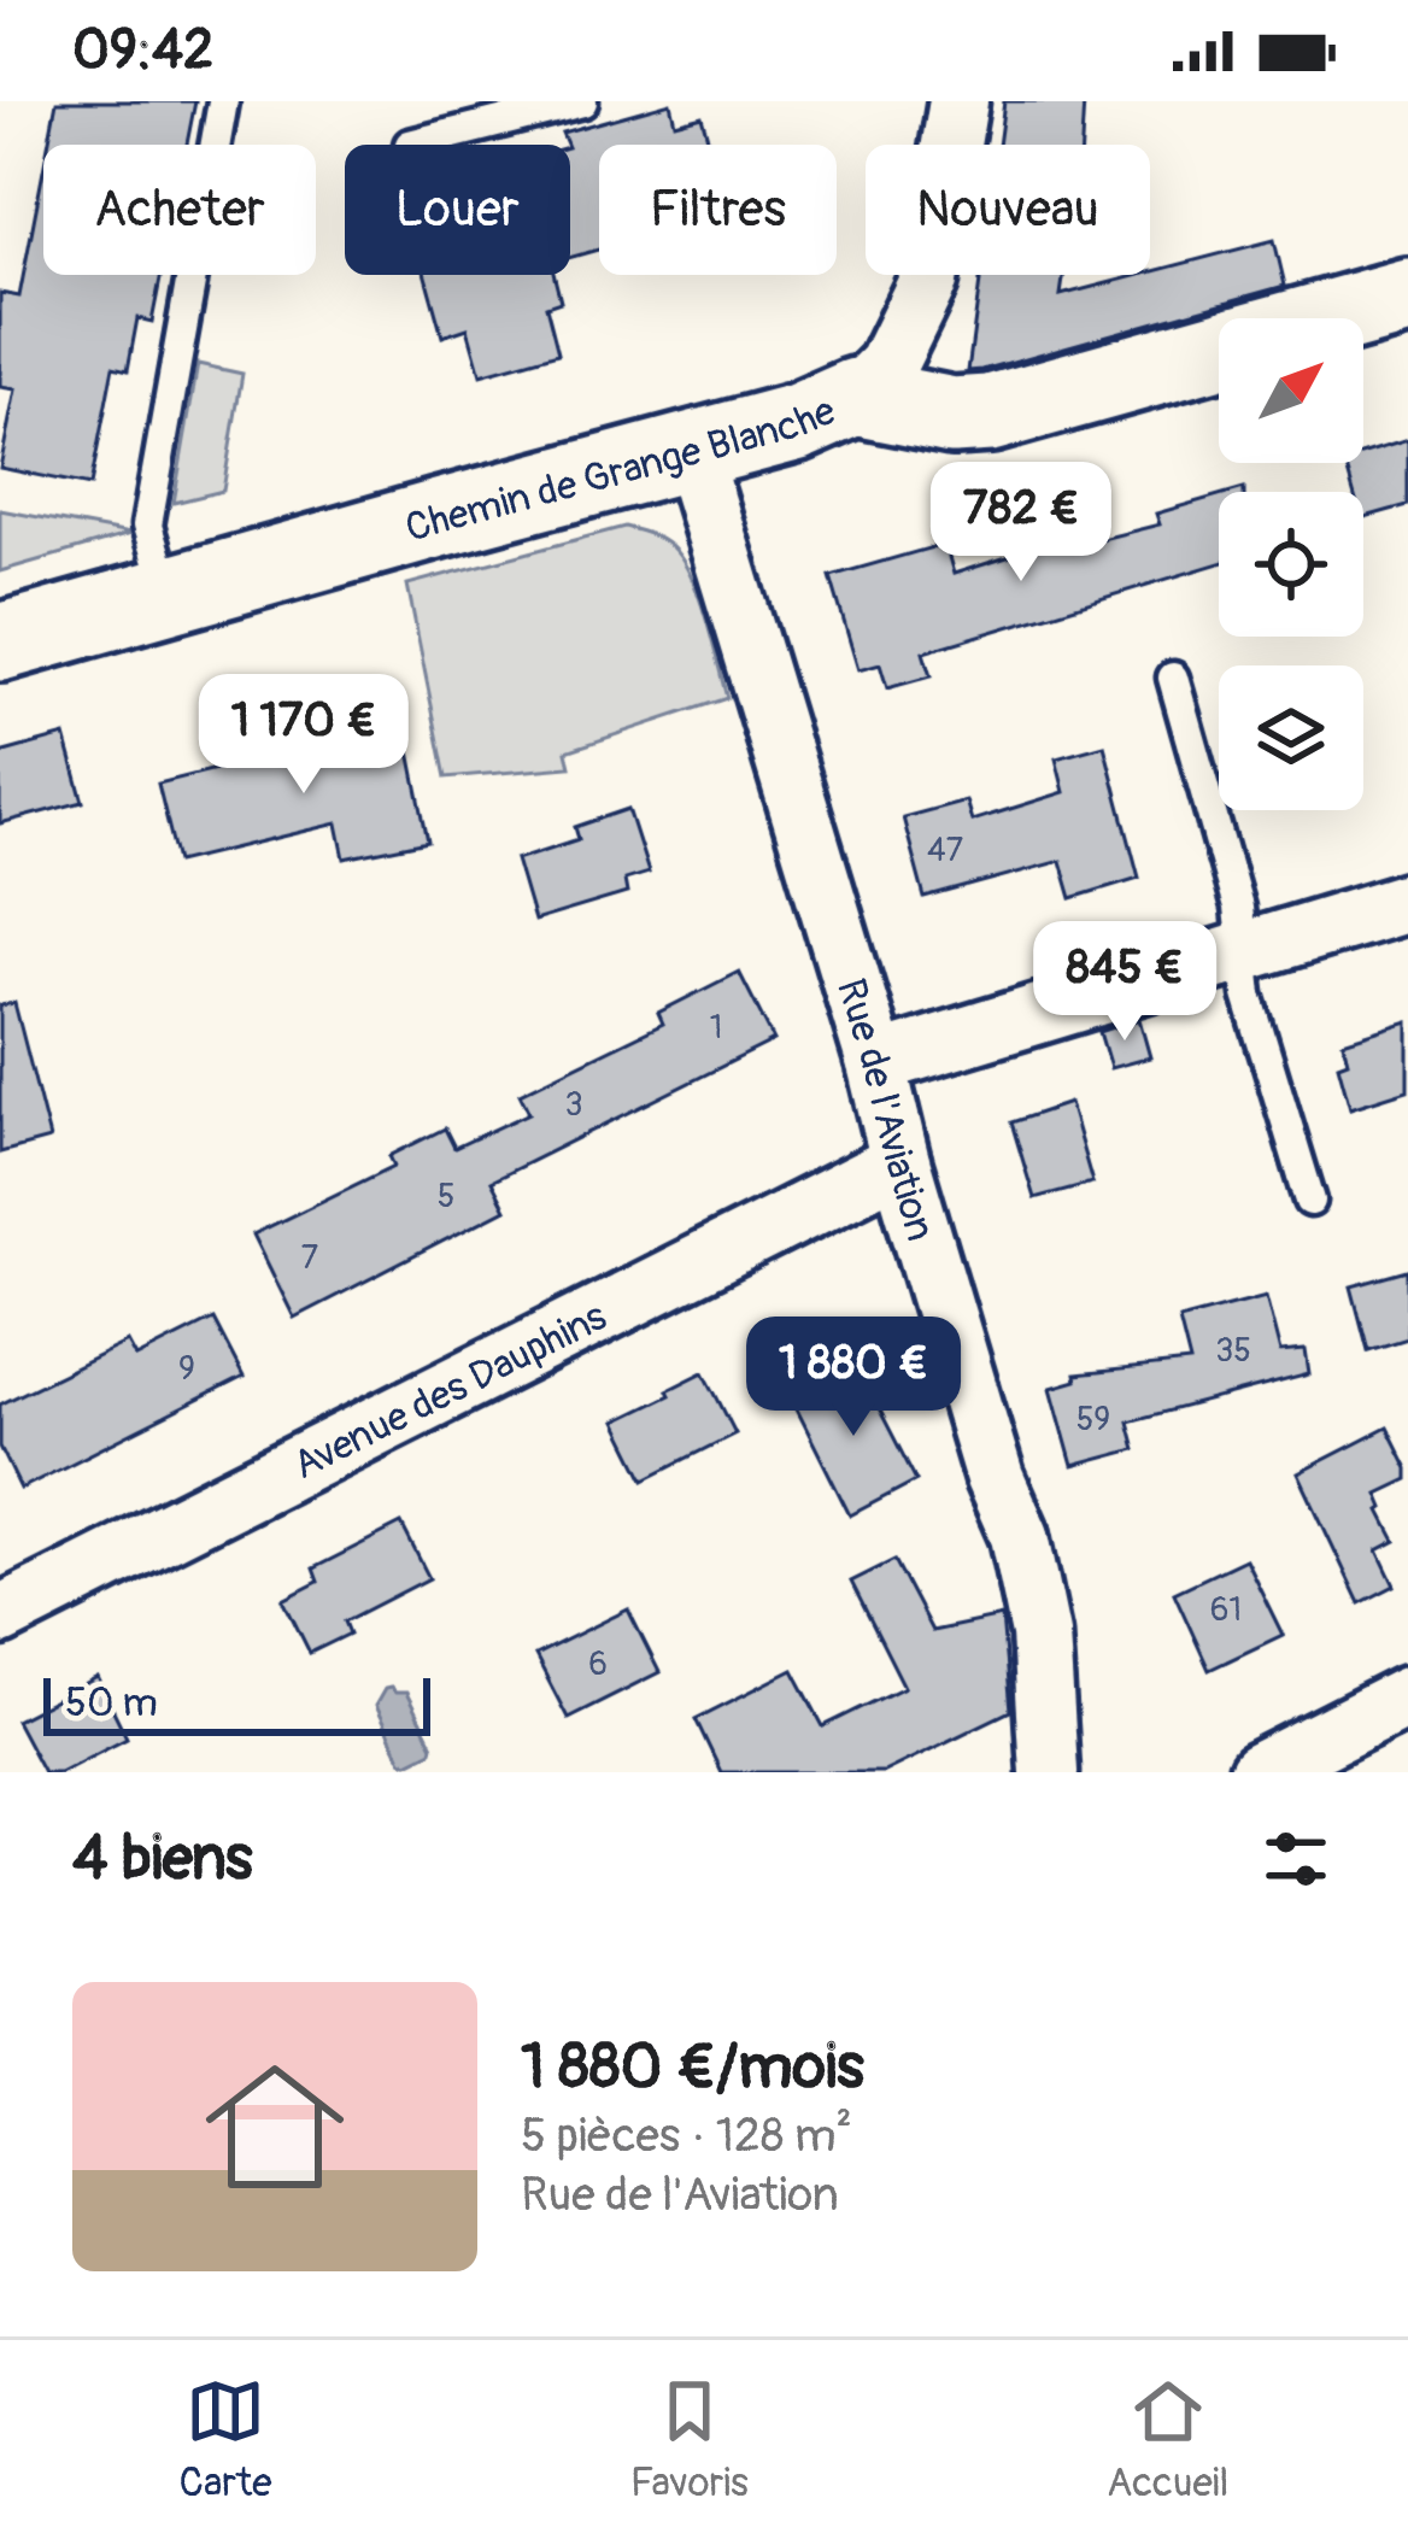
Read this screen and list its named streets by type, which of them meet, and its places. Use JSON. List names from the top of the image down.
{
  "streets": {
    "street": ["Chemin de Grange Blanche", "Rue de l'Aviation", "Avenue des Dauphins"]
  },
  "crossings": [
    ["Chemin de Grange Blanche", "Rue de l'Aviation"],
    ["Rue de l'Aviation", "Avenue des Dauphins"]
  ],
  "house_numbers": [
    "47",
    "1",
    "3",
    "5",
    "7",
    "35",
    "9",
    "59",
    "61",
    "6"
  ],
  "scale_bar": "50 m",
  "north": "top right",
  "page": {
    "status": "09:42",
    "chip": [
      "Acheter",
      "Louer",
      "Filtres",
      "Nouveau"
    ],
    "price": [
      "782 €",
      "1 170 €",
      "845 €",
      "1 880 €"
    ],
    "scale": "50 m",
    "heading": "4 biens",
    "list": [
      {
        "name": "1 880 €/mois",
        "note": "5 pièces · 128 m² · Rue de l'Aviation"
      }
    ],
    "tabs": ["Carte", "Favoris", "Accueil"]
  }
}
